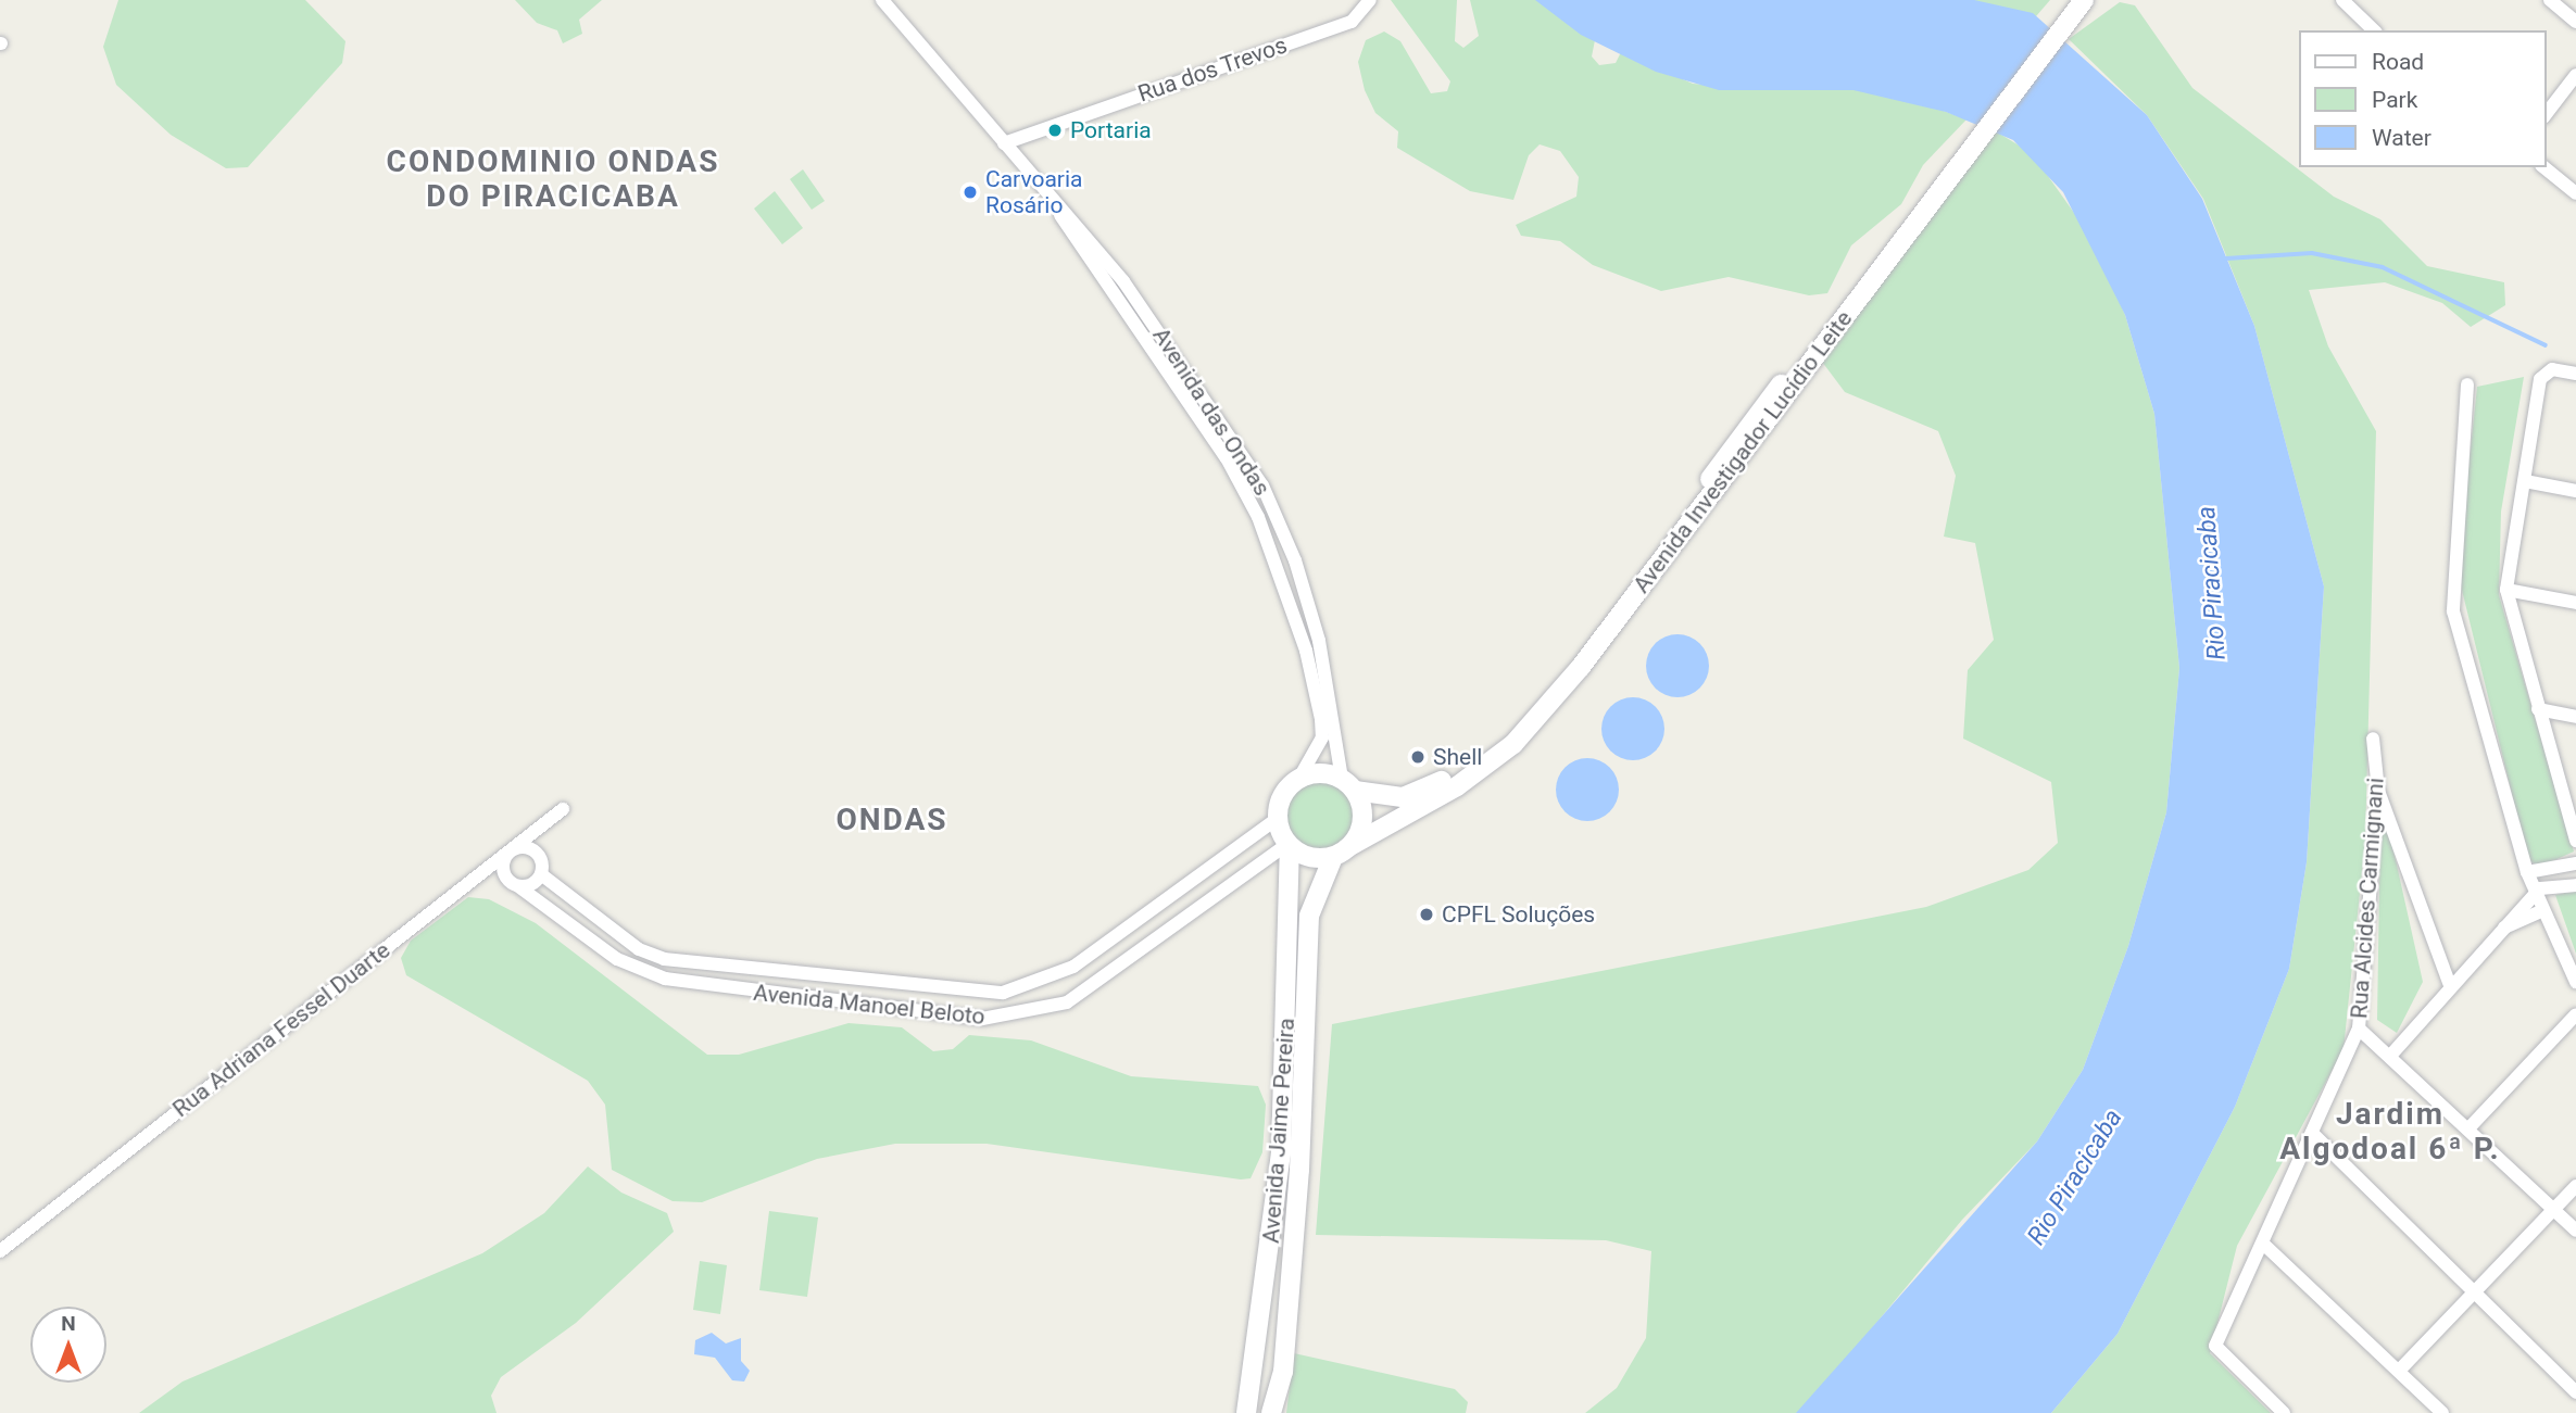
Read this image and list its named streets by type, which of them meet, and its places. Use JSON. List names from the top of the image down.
{
  "streets": {
    "main road": ["Avenida Investigador Lucídio Leite", "Avenida Jaime Pereira"],
    "street": [
      "Rua dos Trevos",
      "Avenida das Ondas",
      "Rua Alcides Carmignani",
      "Avenida Manoel Beloto",
      "Rua Adriana Fessel Duarte"
    ]
  },
  "crossings": [
    ["Rua dos Trevos", "Avenida das Ondas"],
    ["Avenida das Ondas", "Avenida Investigador Lucídio Leite"],
    ["Avenida das Ondas", "Avenida Manoel Beloto"],
    ["Avenida das Ondas", "Avenida Jaime Pereira"],
    ["Avenida Investigador Lucídio Leite", "Avenida Manoel Beloto"],
    ["Avenida Investigador Lucídio Leite", "Avenida Jaime Pereira"],
    ["Avenida Manoel Beloto", "Rua Adriana Fessel Duarte"],
    ["Avenida Manoel Beloto", "Avenida Jaime Pereira"]
  ],
  "districts": ["CONDOMINIO ONDAS DO PIRACICABA", "ONDAS", "Jardim Algodoal 6ª P."],
  "water": ["Rio Piracicaba"],
  "places": [
    "Portaria",
    "Carvoaria Rosário",
    "Shell",
    "CPFL Soluções"
  ],
  "legend": ["Road", "Park", "Water"],
  "north": "top"
}
